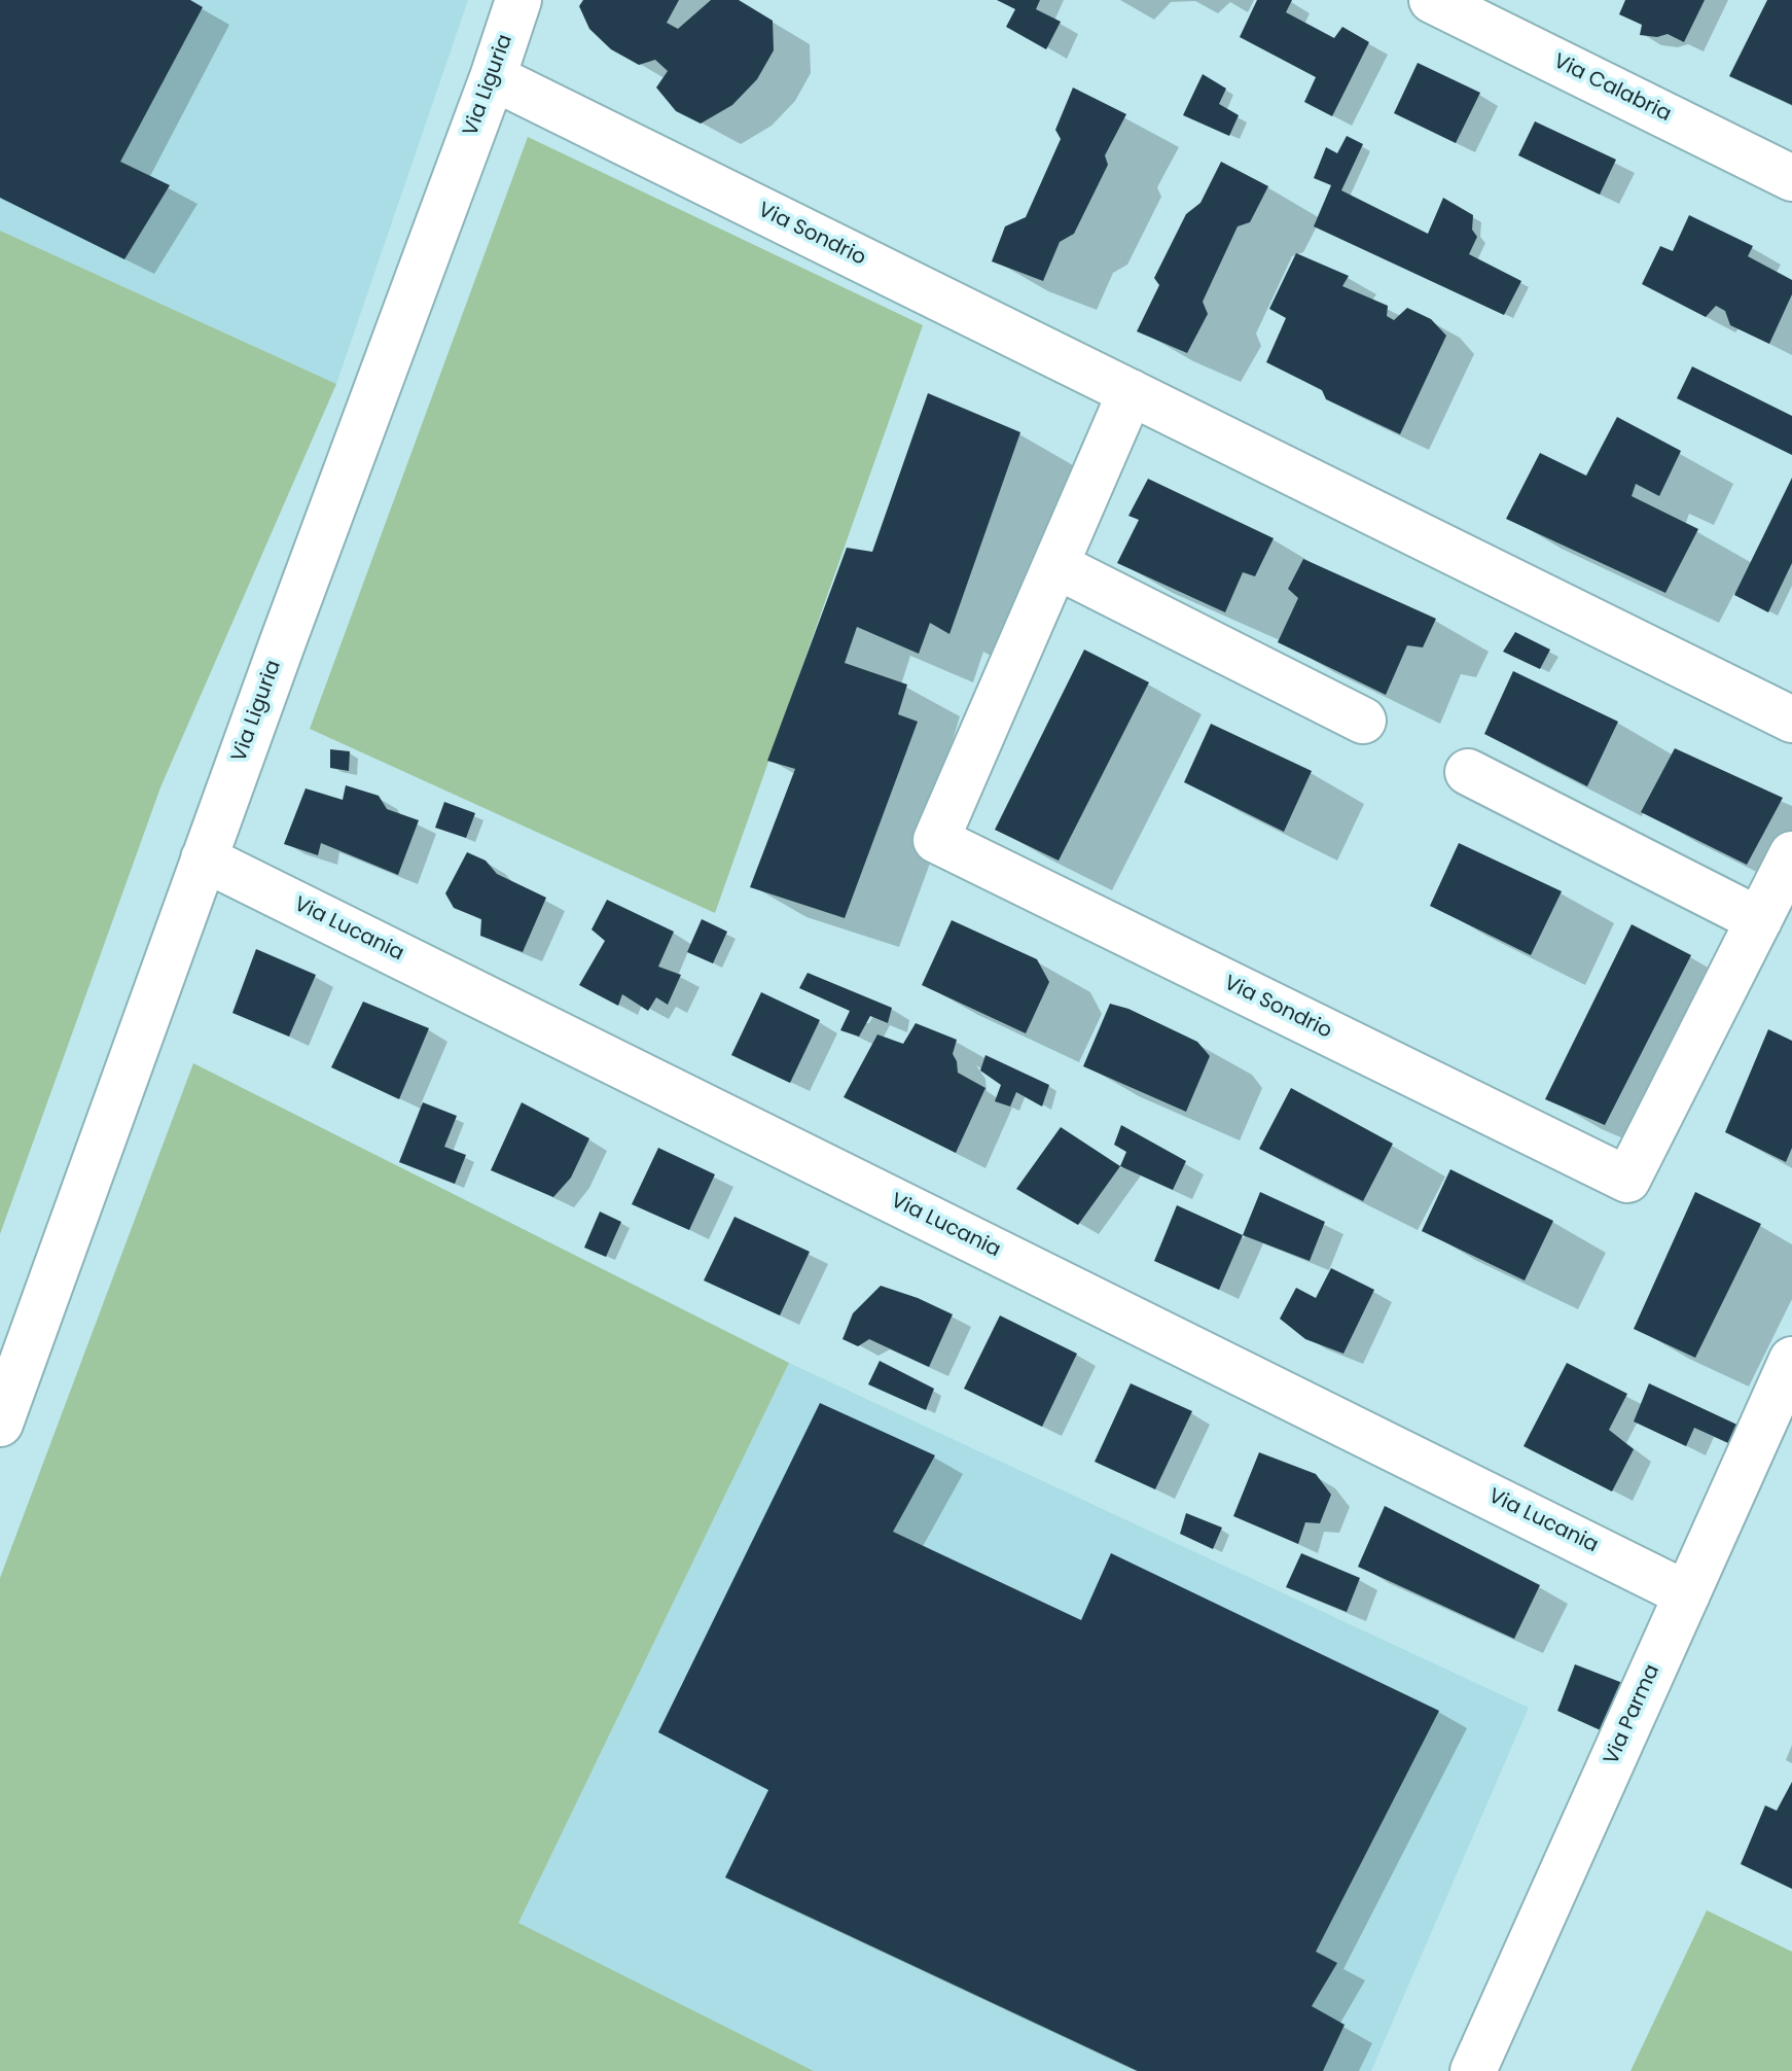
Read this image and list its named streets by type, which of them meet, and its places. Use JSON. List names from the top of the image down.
{
  "streets": {
    "street": [
      "Via Liguria",
      "Via Calabria",
      "Via Sondrio",
      "Via Lucania",
      "Via Parma"
    ]
  },
  "crossings": [
    ["Via Liguria", "Via Sondrio"],
    ["Via Liguria", "Via Lucania"],
    ["Via Lucania", "Via Parma"]
  ]
}
